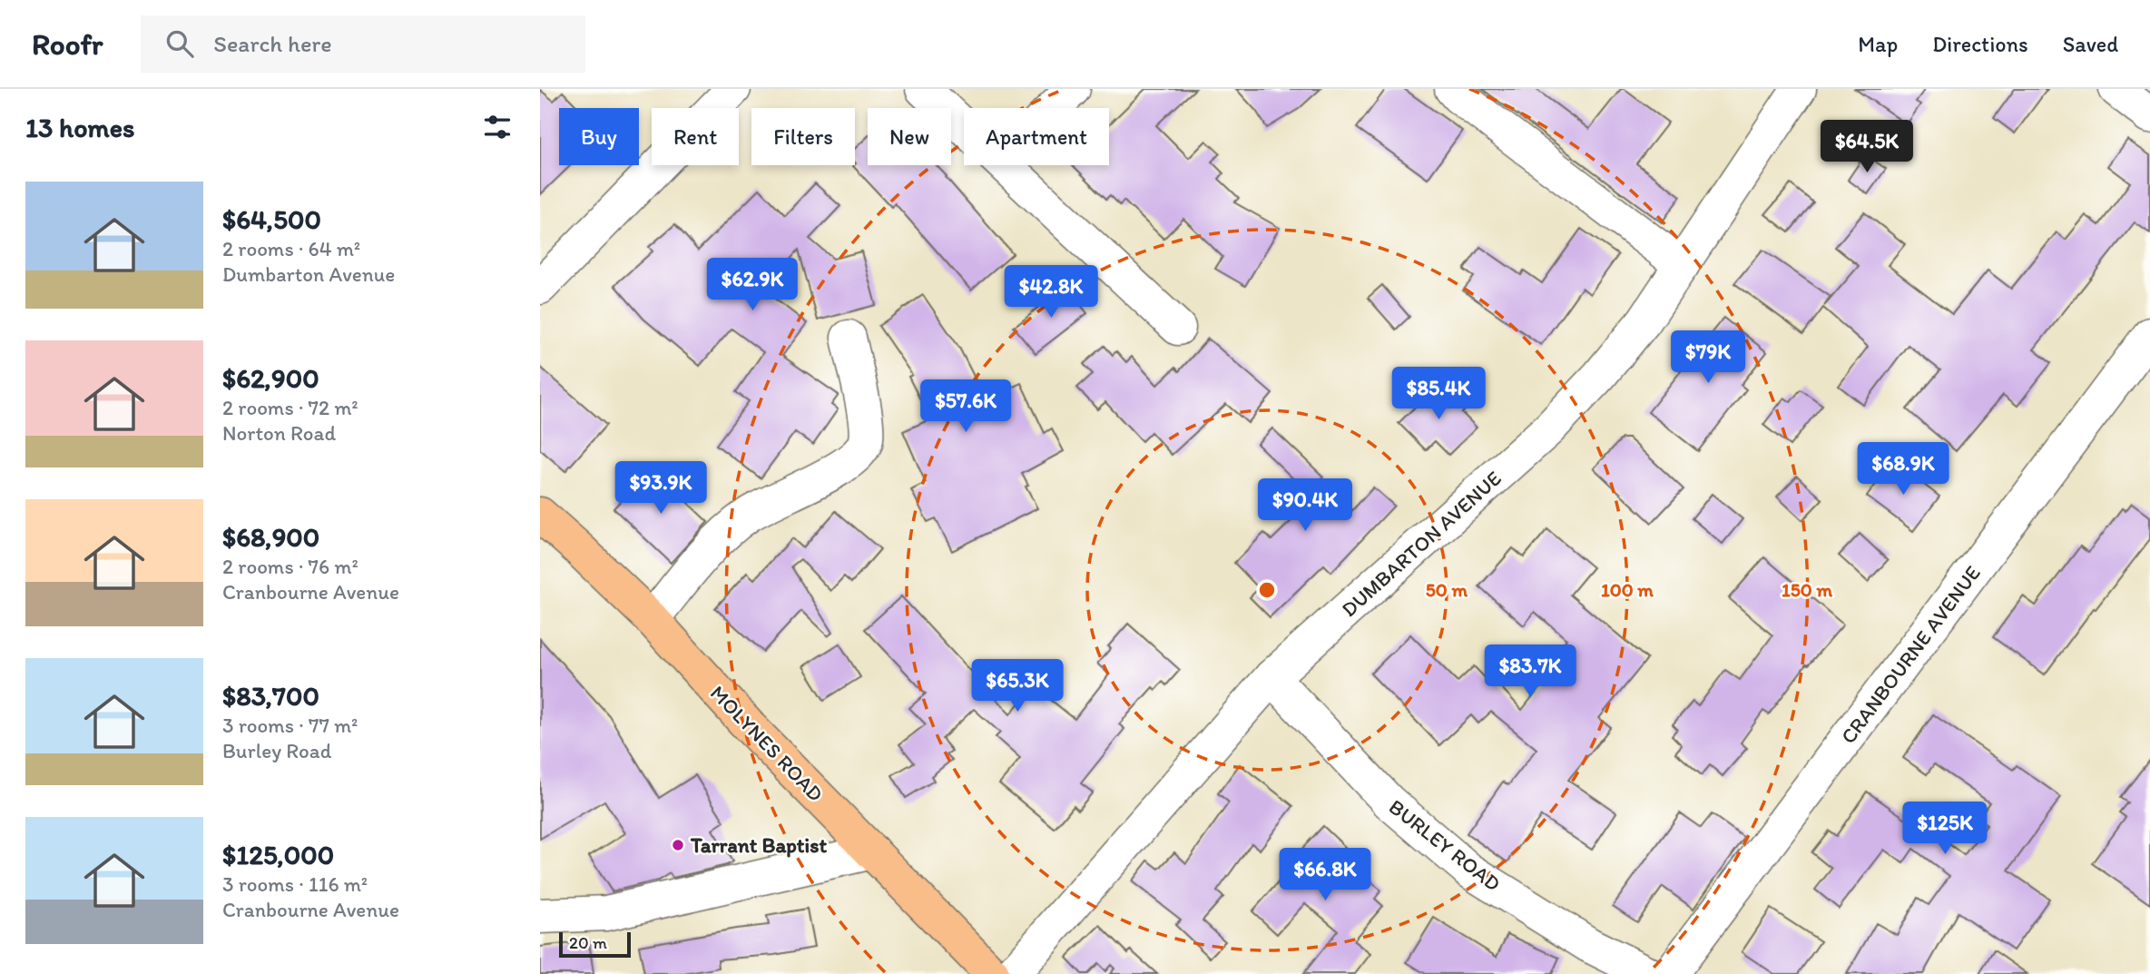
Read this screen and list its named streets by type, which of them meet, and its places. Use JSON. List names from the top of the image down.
{
  "streets": {
    "main road": ["MOLYNES ROAD"],
    "street": ["DUMBARTON AVENUE", "CRANBOURNE AVENUE", "BURLEY ROAD"]
  },
  "crossings": [
    ["DUMBARTON AVENUE", "BURLEY ROAD"]
  ],
  "places": ["Tarrant Baptist"],
  "scale_bar": "20 m",
  "page": {
    "header": "Roofr",
    "search": "Search here",
    "nav": ["Map", "Directions", "Saved"],
    "heading": "13 homes",
    "chip": [
      "Buy",
      "Rent",
      "Filters",
      "New",
      "Apartment"
    ],
    "price": [
      "$64.5K",
      "$62.9K",
      "$42.8K",
      "$79K",
      "$85.4K",
      "$57.6K",
      "$68.9K",
      "$93.9K",
      "$90.4K",
      "$83.7K",
      "$65.3K",
      "$125K",
      "$66.8K"
    ],
    "list": [
      {
        "name": "$64,500",
        "note": "2 rooms · 64 m² · Dumbarton Avenue"
      },
      {
        "name": "$62,900",
        "note": "2 rooms · 72 m² · Norton Road"
      },
      {
        "name": "$68,900",
        "note": "2 rooms · 76 m² · Cranbourne Avenue"
      },
      {
        "name": "$83,700",
        "note": "3 rooms · 77 m² · Burley Road"
      },
      {
        "name": "$125,000",
        "note": "3 rooms · 116 m² · Cranbourne Avenue"
      }
    ],
    "scale": "20 m"
  },
  "rings": ["50 m", "100 m", "150 m"]
}
